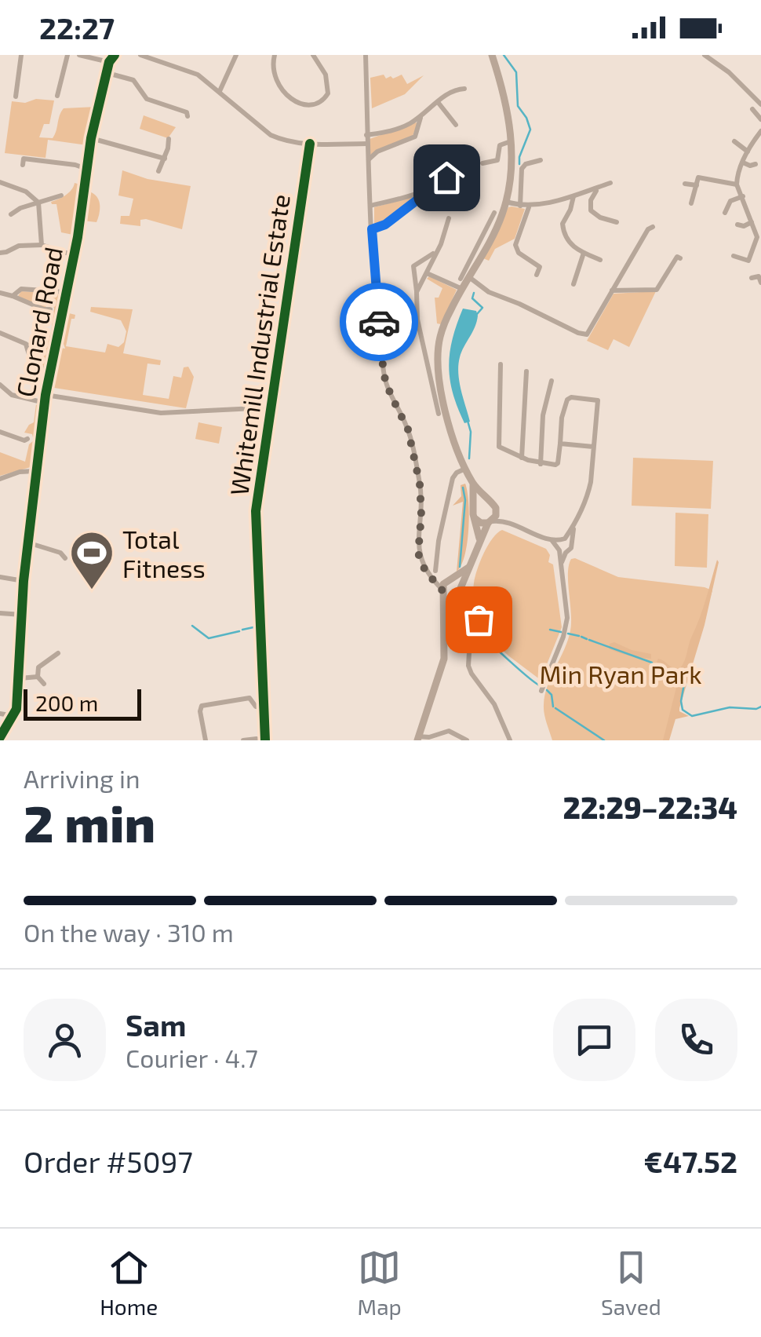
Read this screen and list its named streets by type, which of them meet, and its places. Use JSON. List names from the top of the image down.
{
  "streets": {
    "street": ["Clonard Road", "Whitemill Industrial Estate"]
  },
  "parks": ["Min Ryan Park"],
  "places": {
    "sports": ["Total Fitness"]
  },
  "scale_bar": "200 m",
  "page": {
    "status": "22:27",
    "scale": "200 m",
    "heading": ["2 min", "Arriving in", "22:29–22:34"],
    "panel": [
      "Sam",
      "Courier · 4.7",
      "Order #5097",
      "€47.52"
    ],
    "bar": "On the way · 310 m",
    "tabs": ["Home", "Map", "Saved"]
  }
}
